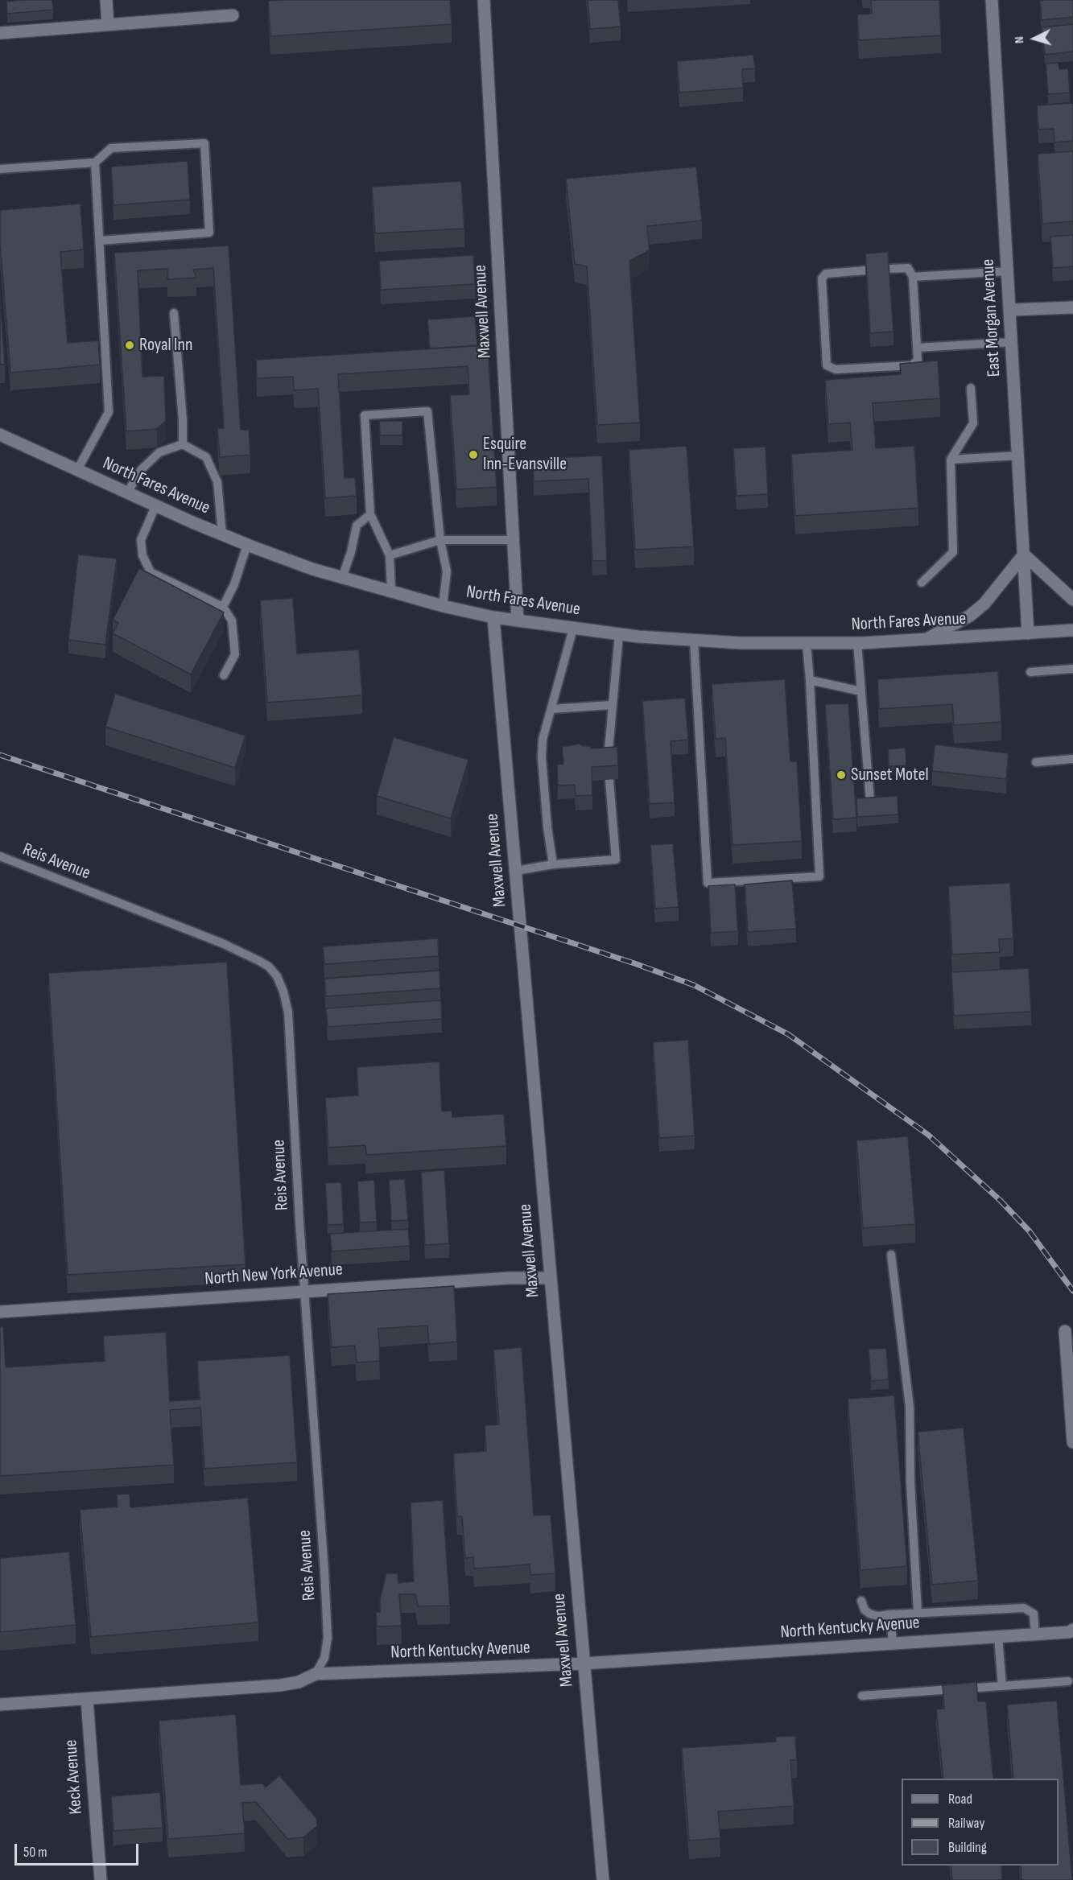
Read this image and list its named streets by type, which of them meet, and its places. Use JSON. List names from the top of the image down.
{
  "streets": {
    "street": [
      "Maxwell Avenue",
      "East Morgan Avenue",
      "North Fares Avenue",
      "North New York Avenue",
      "North Kentucky Avenue",
      "Keck Avenue"
    ],
    "lane": ["Reis Avenue"]
  },
  "crossings": [
    ["Maxwell Avenue", "North Fares Avenue"],
    ["Maxwell Avenue", "North New York Avenue"],
    ["Maxwell Avenue", "North Kentucky Avenue"],
    ["East Morgan Avenue", "North Fares Avenue"],
    ["Reis Avenue", "North New York Avenue"],
    ["Reis Avenue", "North Kentucky Avenue"],
    ["North Kentucky Avenue", "Keck Avenue"]
  ],
  "places": ["Royal Inn", "Esquire Inn-Evansville", "Sunset Motel"],
  "legend": ["Road", "Railway", "Building"],
  "scale_bar": "50 m",
  "north": "left"
}
